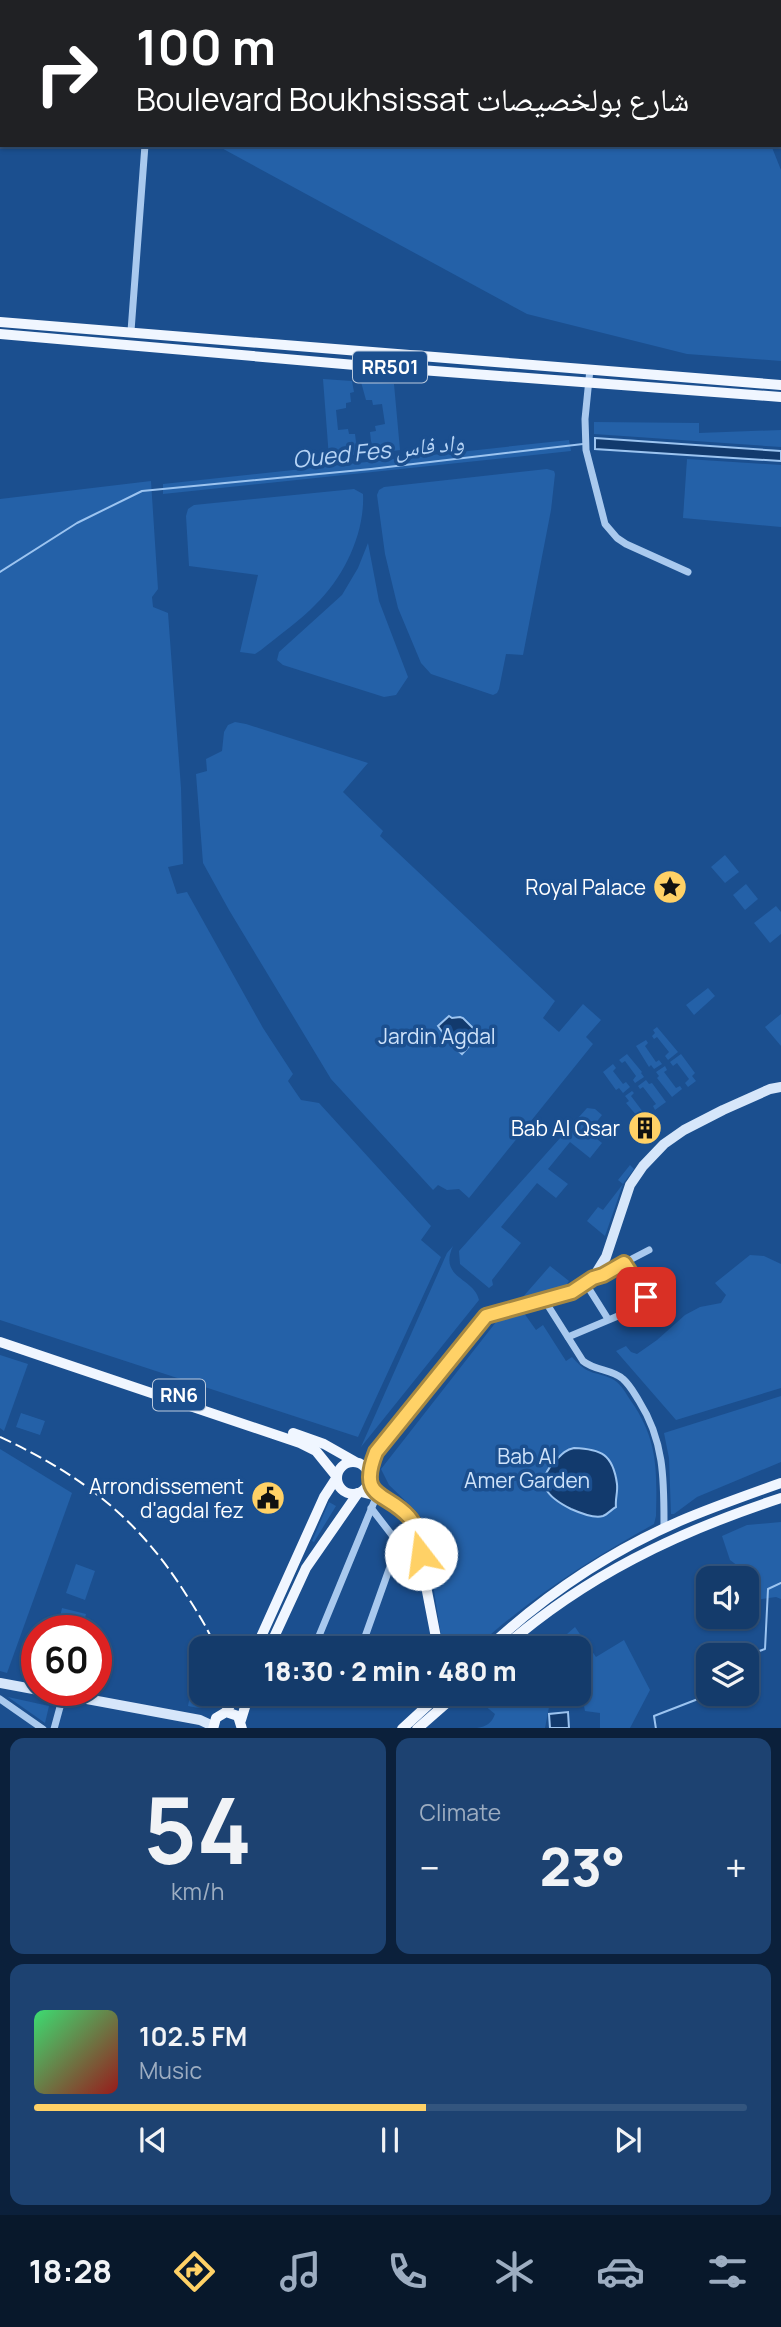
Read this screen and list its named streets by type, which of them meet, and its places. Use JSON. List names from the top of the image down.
{
  "streets": {
    "main road": ["RR501", "RN6"]
  },
  "water": ["Oued Fes واد فاس"],
  "parks": ["Jardin Agdal", "Bab Al Amer Garden"],
  "places": {
    "place": ["Royal Palace"],
    "building": ["Bab Al Qsar"],
    "public building": ["Arrondissement d'agdal fez"]
  },
  "page": {
    "turn": ["100 m", "Boulevard Boukhsissat شارع بولخصيصات"],
    "limit": "60",
    "trip": "18:30 · 2 min · 480 m",
    "tile": [
      ["54", "km/h"],
      "Climate"
    ],
    "heat": ["−", "23°", "+"],
    "song": ["102.5 FM", "Music"],
    "tabs": "18:28"
  }
}
